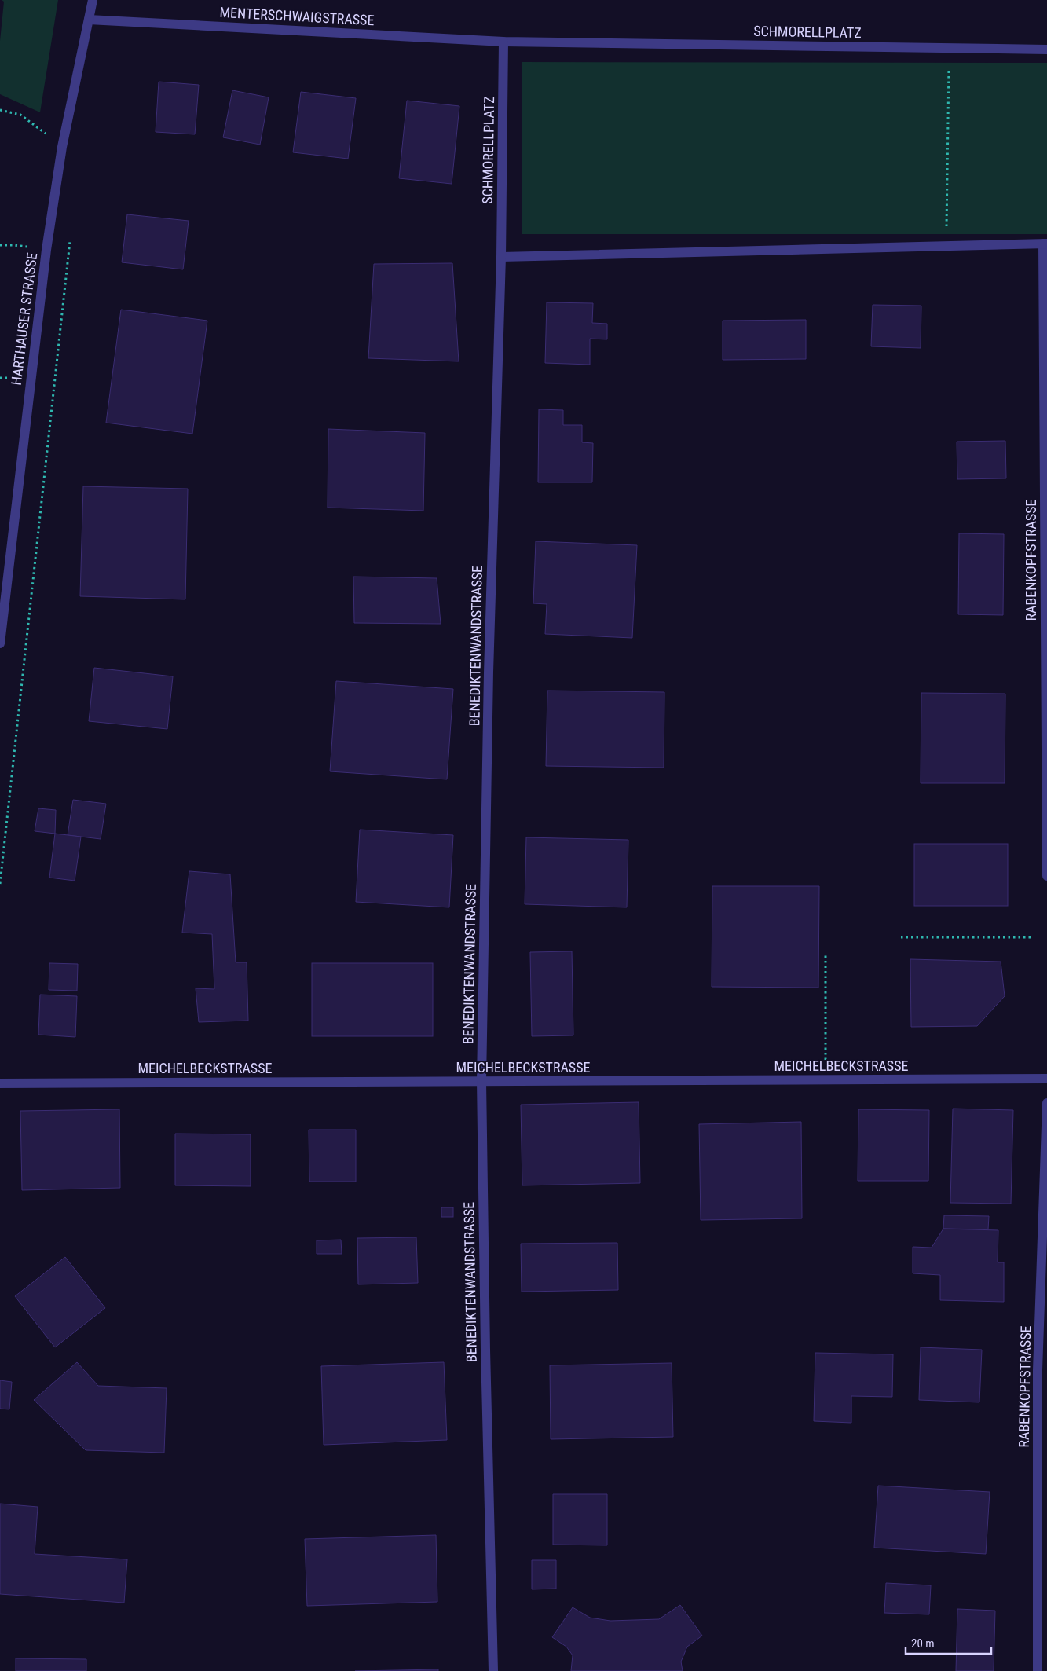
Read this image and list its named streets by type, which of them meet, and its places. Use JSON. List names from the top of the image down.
{
  "streets": {
    "street": [
      "MENTERSCHWAIGSTRASSE",
      "SCHMORELLPLATZ",
      "HARTHAUSER STRASSE",
      "RABENKOPFSTRASSE",
      "BENEDIKTENWANDSTRASSE",
      "MEICHELBECKSTRASSE"
    ]
  },
  "crossings": [
    ["MENTERSCHWAIGSTRASSE", "SCHMORELLPLATZ"],
    ["MENTERSCHWAIGSTRASSE", "HARTHAUSER STRASSE"],
    ["SCHMORELLPLATZ", "BENEDIKTENWANDSTRASSE"],
    ["BENEDIKTENWANDSTRASSE", "MEICHELBECKSTRASSE"]
  ],
  "scale_bar": "20 m"
}
